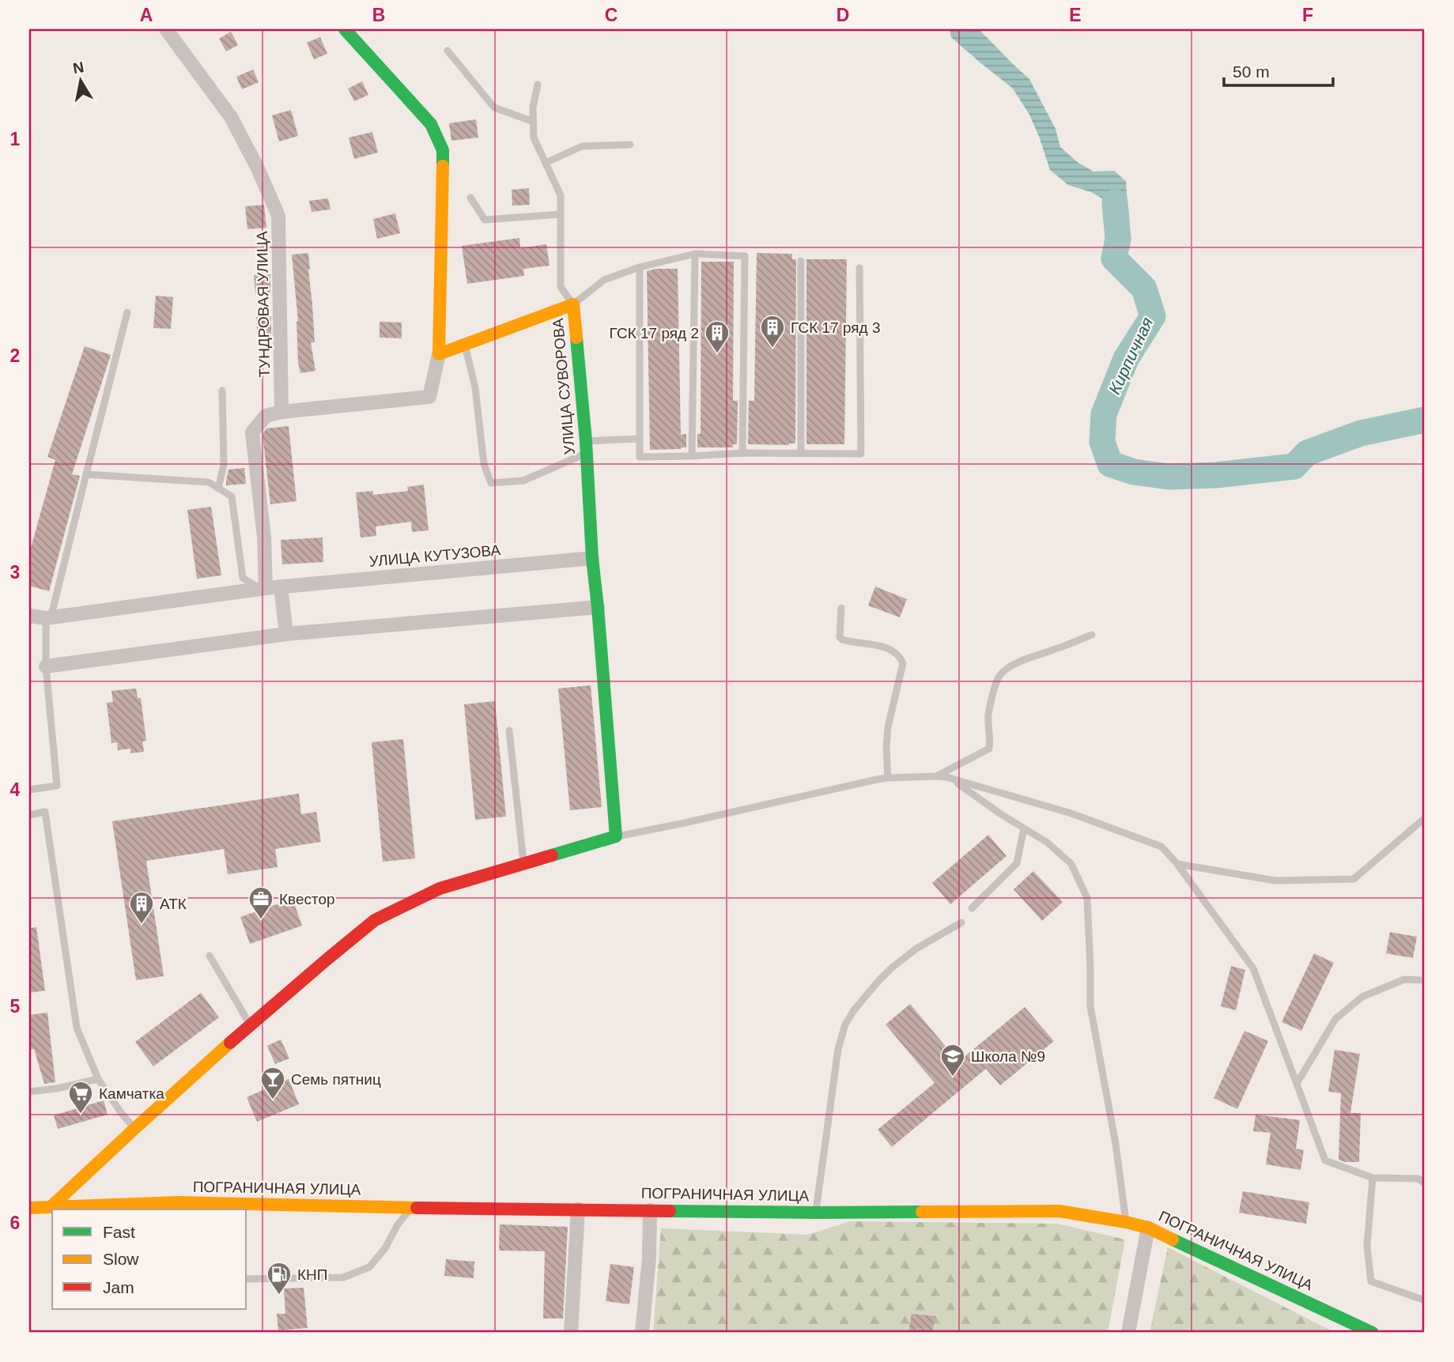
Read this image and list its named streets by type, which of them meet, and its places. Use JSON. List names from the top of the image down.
{
  "streets": {
    "street": [
      "ТУНДРОВАЯ УЛИЦА",
      "УЛИЦА СУВОРОВА",
      "УЛИЦА КУТУЗОВА",
      "ПОГРАНИЧНАЯ УЛИЦА"
    ]
  },
  "crossings": [
    ["УЛИЦА СУВОРОВА", "УЛИЦА КУТУЗОВА"]
  ],
  "water": ["Кирпичная"],
  "places": {
    "building": ["ГСК 17 ряд 3", "ГСК 17 ряд 2", "АТК"],
    "office": ["Квестор"],
    "school or university": ["Школа №9"],
    "bar": ["Семь пятниц"],
    "supermarket": ["Камчатка"],
    "fuel station": ["КНП"]
  },
  "legend": ["Fast", "Slow", "Jam"],
  "scale_bar": "50 m",
  "north": "top",
  "grid": {
    "columns": [
      "A",
      "B",
      "C",
      "D",
      "E",
      "F"
    ],
    "rows": [
      "1",
      "2",
      "3",
      "4",
      "5",
      "6"
    ]
  }
}
